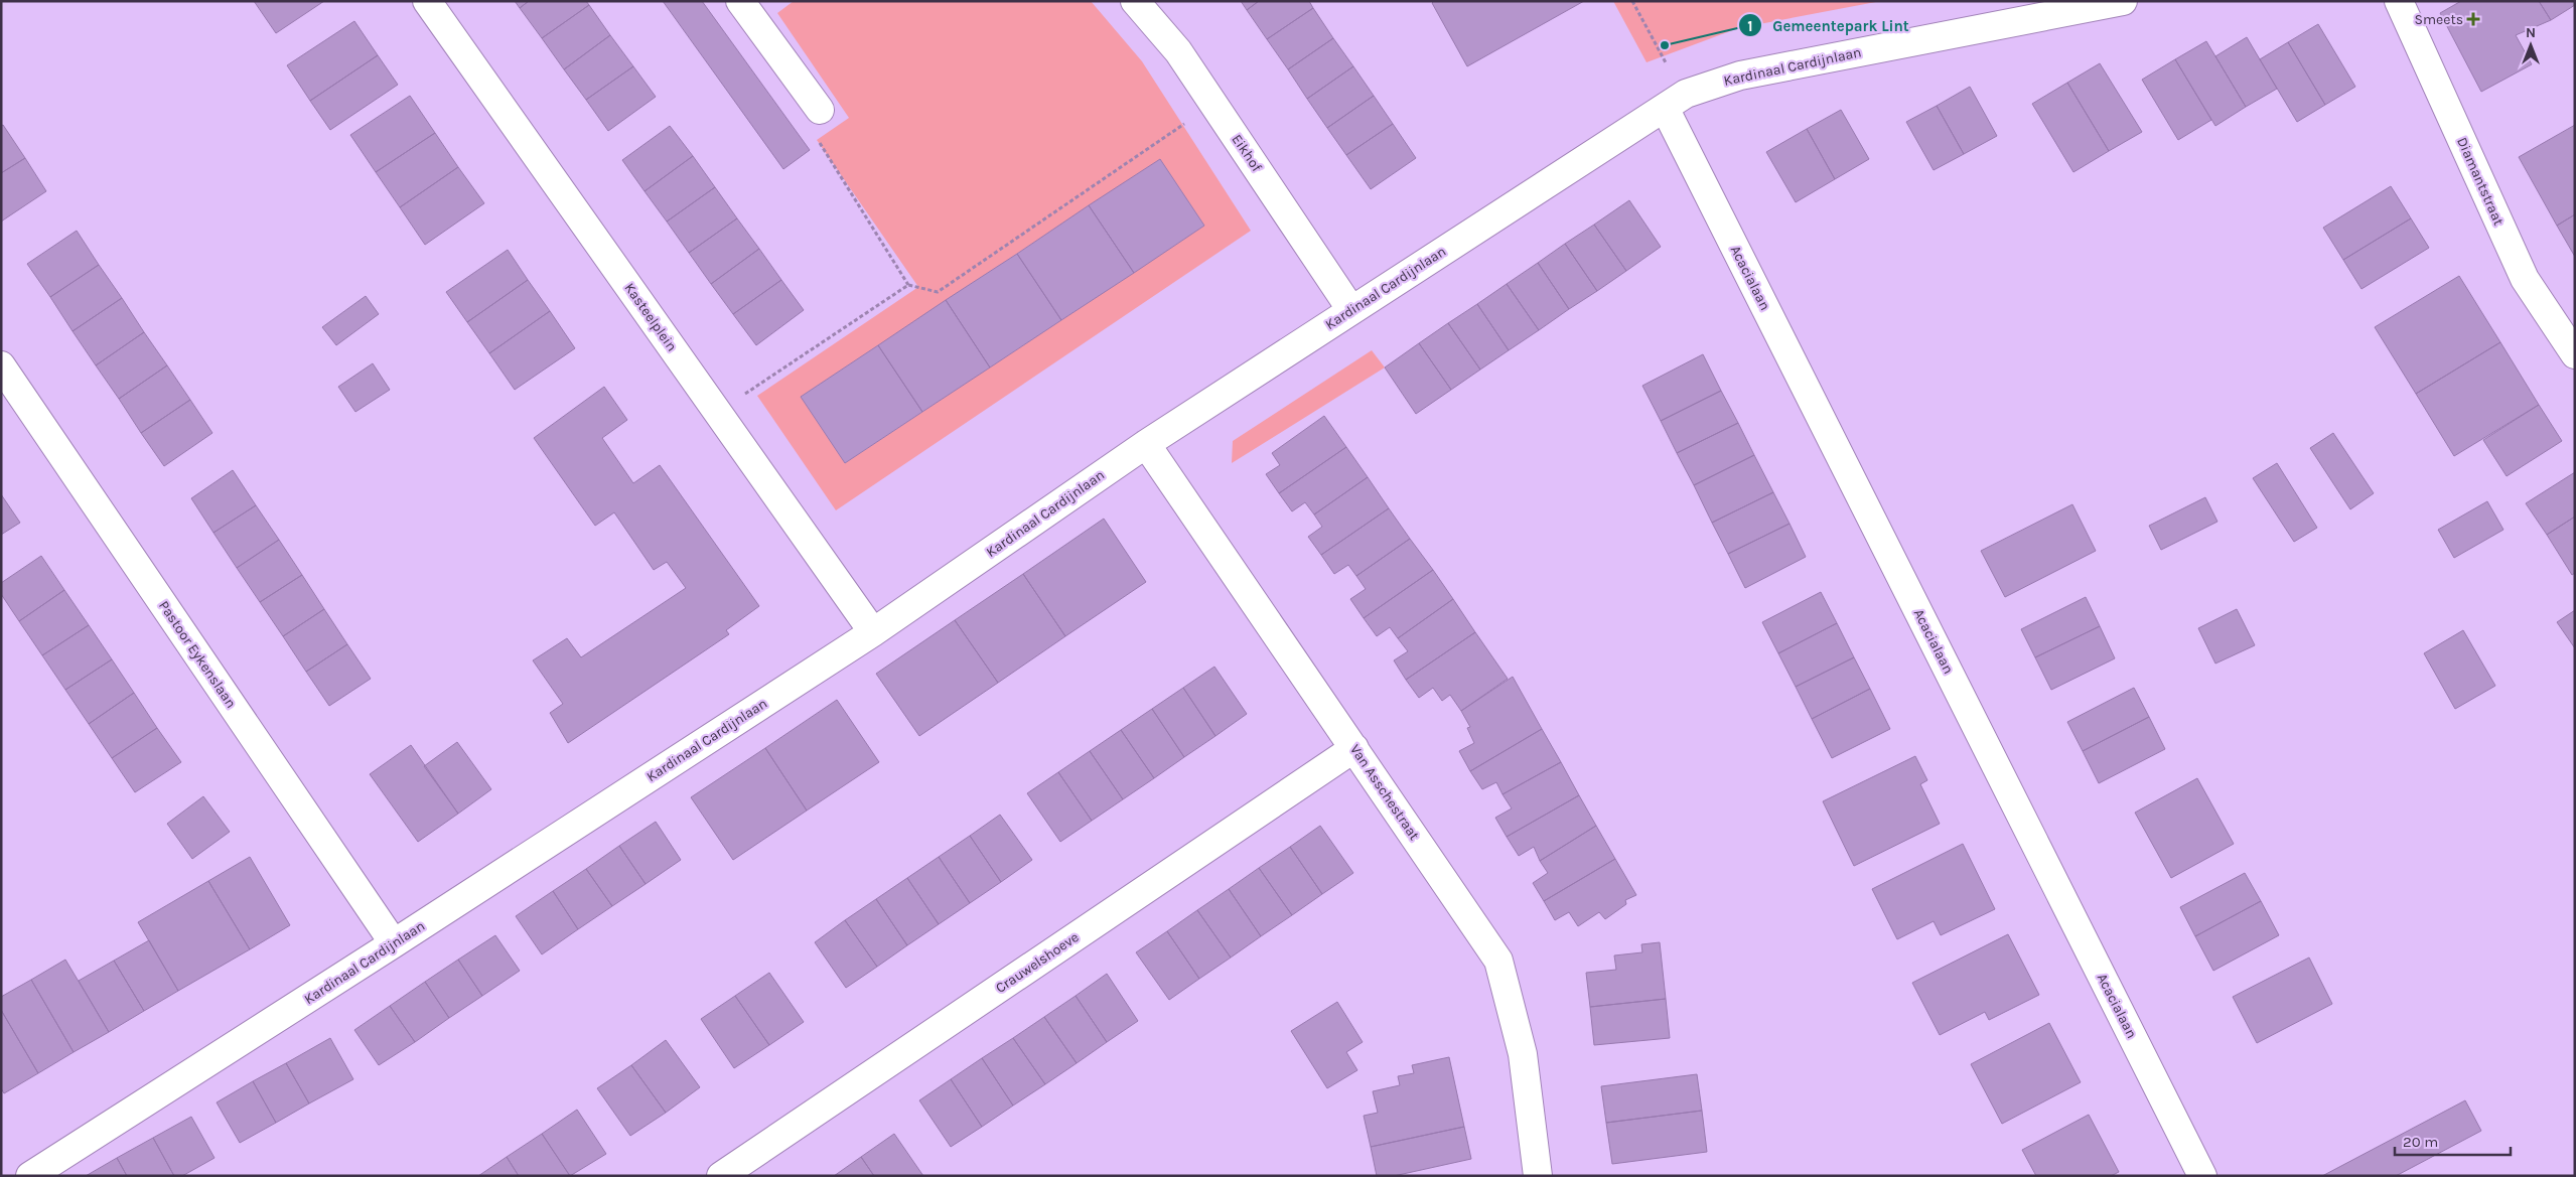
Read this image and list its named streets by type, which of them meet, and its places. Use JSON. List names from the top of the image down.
{
  "streets": {
    "street": [
      "Kardinaal Cardijnlaan",
      "Eikhof",
      "Diamantstraat",
      "Acacialaan",
      "Kasteelplein",
      "Pastoor Eykenslaan",
      "Van Asschestraat",
      "Crauwelshoeve"
    ]
  },
  "crossings": [
    ["Kardinaal Cardijnlaan", "Eikhof"],
    ["Kardinaal Cardijnlaan", "Acacialaan"],
    ["Kardinaal Cardijnlaan", "Kasteelplein"],
    ["Kardinaal Cardijnlaan", "Pastoor Eykenslaan"],
    ["Kardinaal Cardijnlaan", "Van Asschestraat"],
    ["Van Asschestraat", "Crauwelshoeve"]
  ],
  "places": {
    "health": ["Smeets"],
    "other": ["Gemeentepark Lint"]
  },
  "scale_bar": "20 m",
  "north": "top"
}
